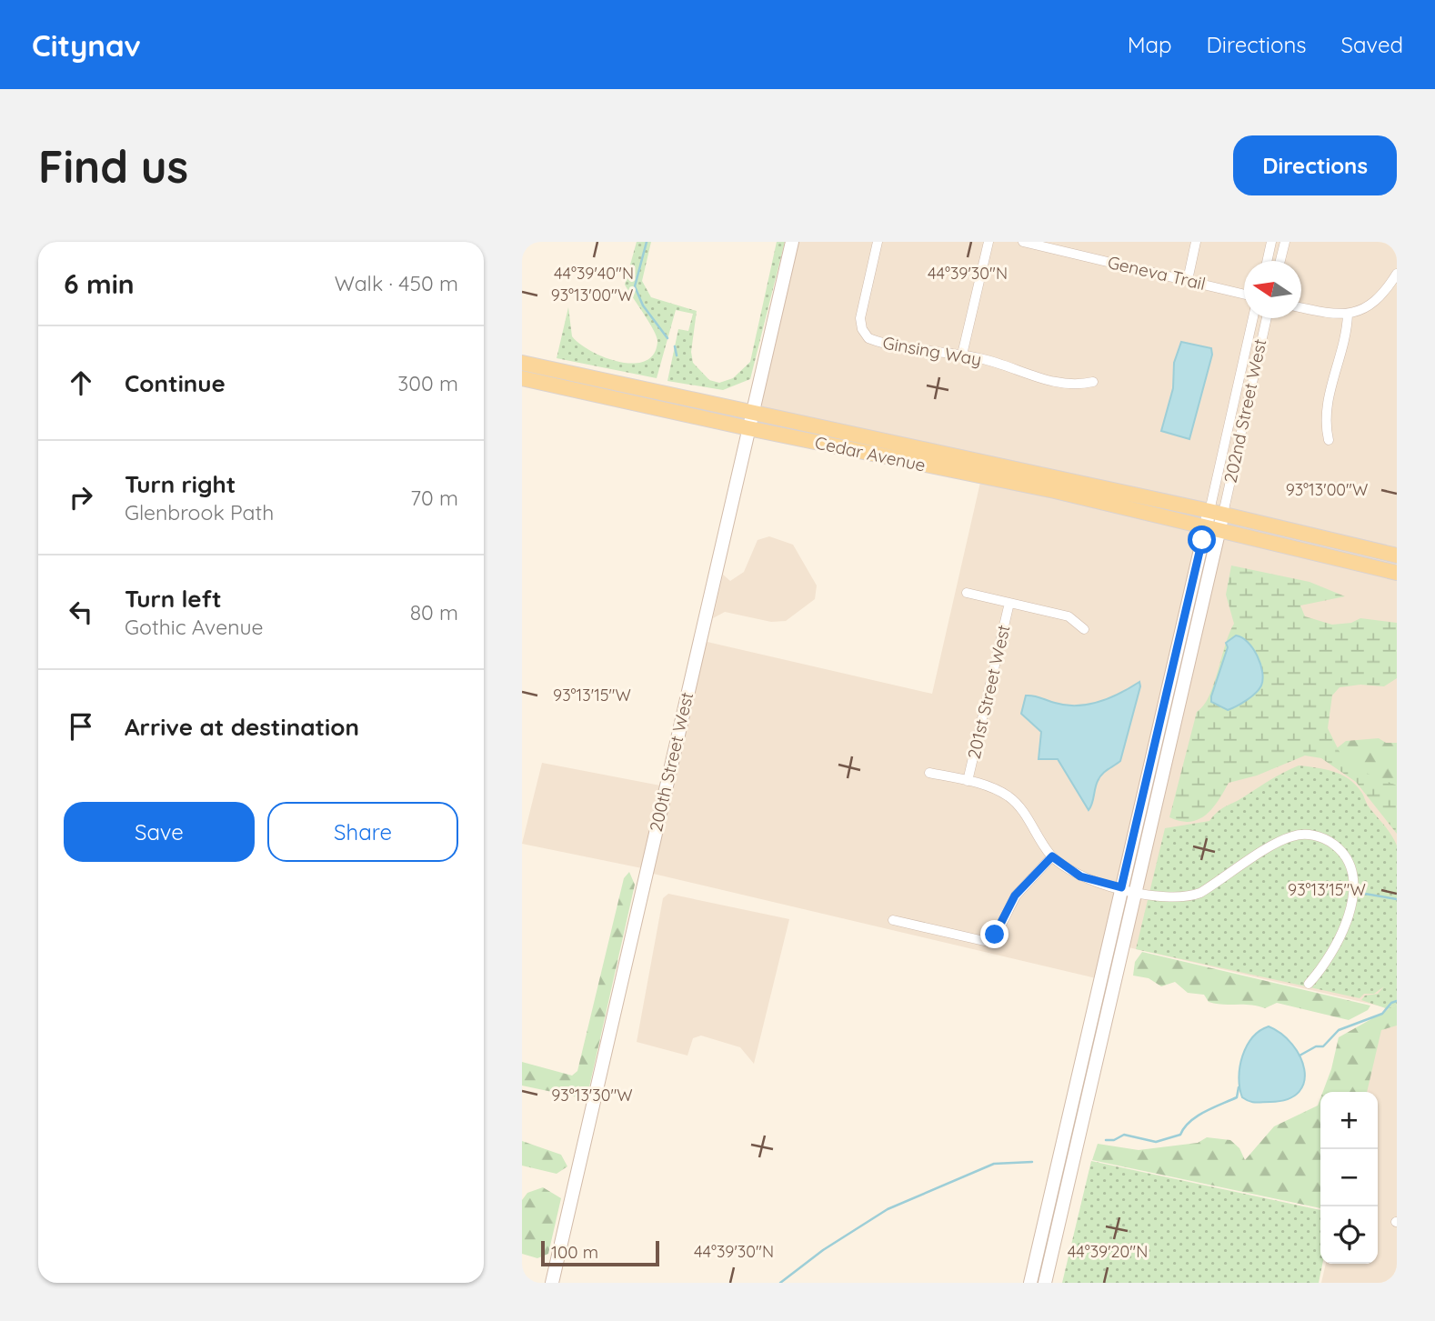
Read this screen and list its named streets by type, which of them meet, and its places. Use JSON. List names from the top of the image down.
{
  "streets": {
    "main road": ["Cedar Avenue", "200th Street West"],
    "street": [
      "Geneva Trail",
      "Ginsing Way",
      "202nd Street West",
      "201st Street West"
    ]
  },
  "crossings": [
    ["202nd Street West", "Cedar Avenue"],
    ["Cedar Avenue", "200th Street West"]
  ],
  "scale_bar": "100 m",
  "north": "left",
  "page": {
    "header": "Citynav",
    "nav": ["Map", "Directions", "Saved"],
    "buttons": [
      "Directions",
      ["Save", "Share"]
    ],
    "title": "Find us",
    "heading": ["6 min", "Walk · 450 m"],
    "list": [
      ["Continue", "300 m"],
      ["Turn right", "Glenbrook Path", "70 m"],
      ["Turn left", "Gothic Avenue", "80 m"],
      "Arrive at destination"
    ],
    "map_buttons": ["+", "−"],
    "scale": "100 m"
  },
  "coordinates": [
    "44°39'40\"N",
    "44°39'30\"N",
    "93°13'00\"W",
    "93°13'15\"W",
    "93°13'30\"W",
    "44°39'20\"N"
  ]
}
